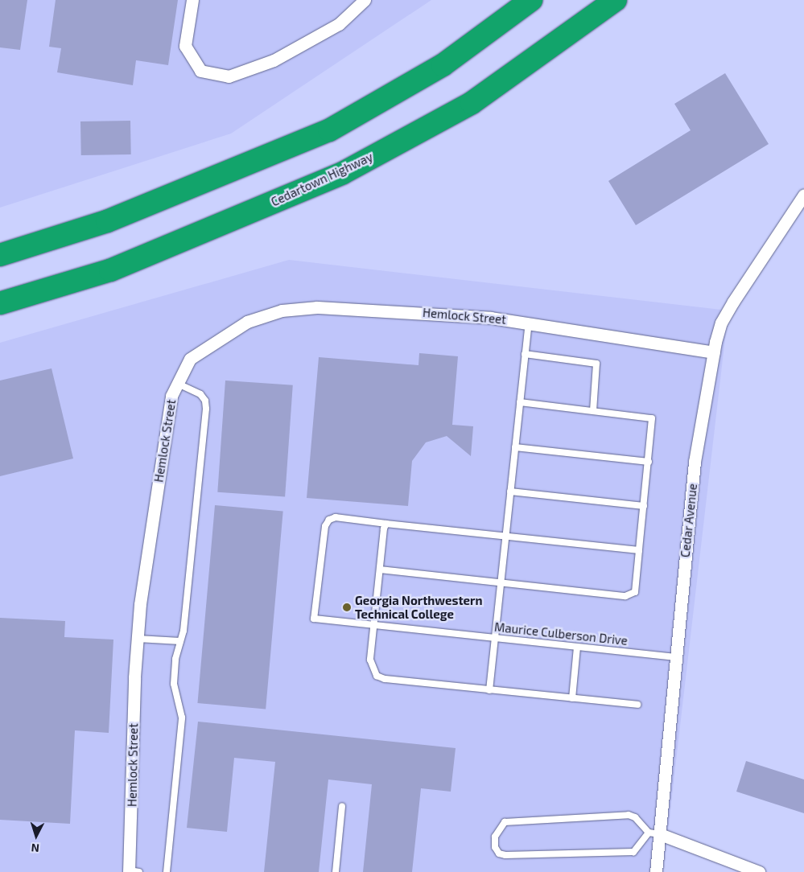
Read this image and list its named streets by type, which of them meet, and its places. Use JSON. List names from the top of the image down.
{
  "streets": {
    "highway": ["Cedartown Highway"],
    "street": ["Hemlock Street", "Cedar Avenue"],
    "lane": ["Maurice Culberson Drive"]
  },
  "crossings": [
    ["Hemlock Street", "Cedar Avenue"],
    ["Cedar Avenue", "Maurice Culberson Drive"]
  ],
  "places": ["Georgia Northwestern Technical College"],
  "north": "bottom"
}
